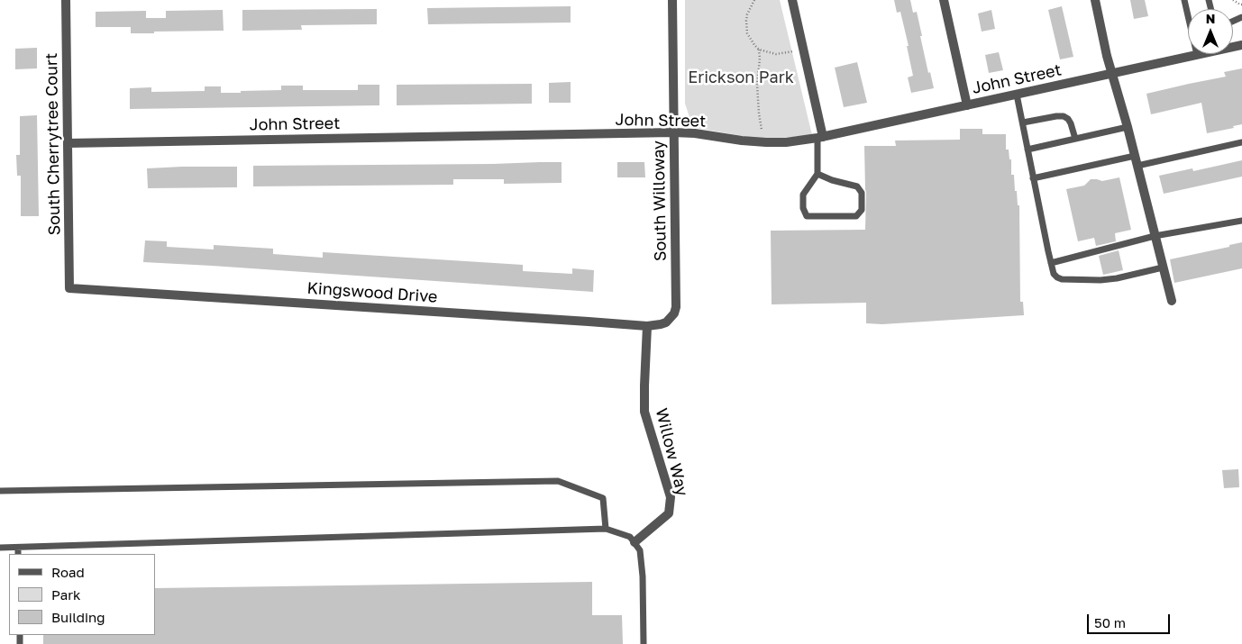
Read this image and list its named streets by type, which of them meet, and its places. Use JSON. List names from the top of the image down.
{
  "streets": {
    "street": [
      "John Street",
      "South Cherrytree Court",
      "South Willoway",
      "Kingswood Drive",
      "Willow Way"
    ]
  },
  "crossings": [
    ["John Street", "South Cherrytree Court"],
    ["John Street", "South Willoway"],
    ["South Cherrytree Court", "Kingswood Drive"],
    ["South Willoway", "Kingswood Drive"],
    ["Kingswood Drive", "Willow Way"]
  ],
  "parks": ["Erickson Park"],
  "legend": ["Road", "Park", "Building"],
  "scale_bar": "50 m",
  "north": "top"
}
